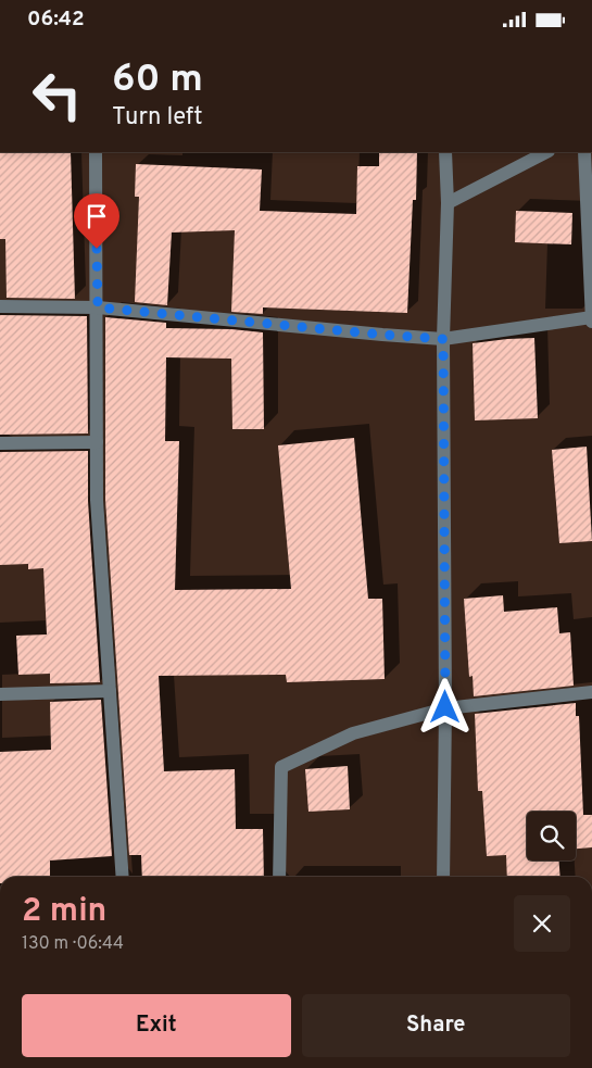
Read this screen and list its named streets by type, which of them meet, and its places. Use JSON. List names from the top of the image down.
{
  "page": {
    "status": "06:42",
    "turn": ["60 m", "Turn left"],
    "heading": ["2 min", "130 m · 06:44"],
    "buttons": ["Exit", "Share"]
  }
}
